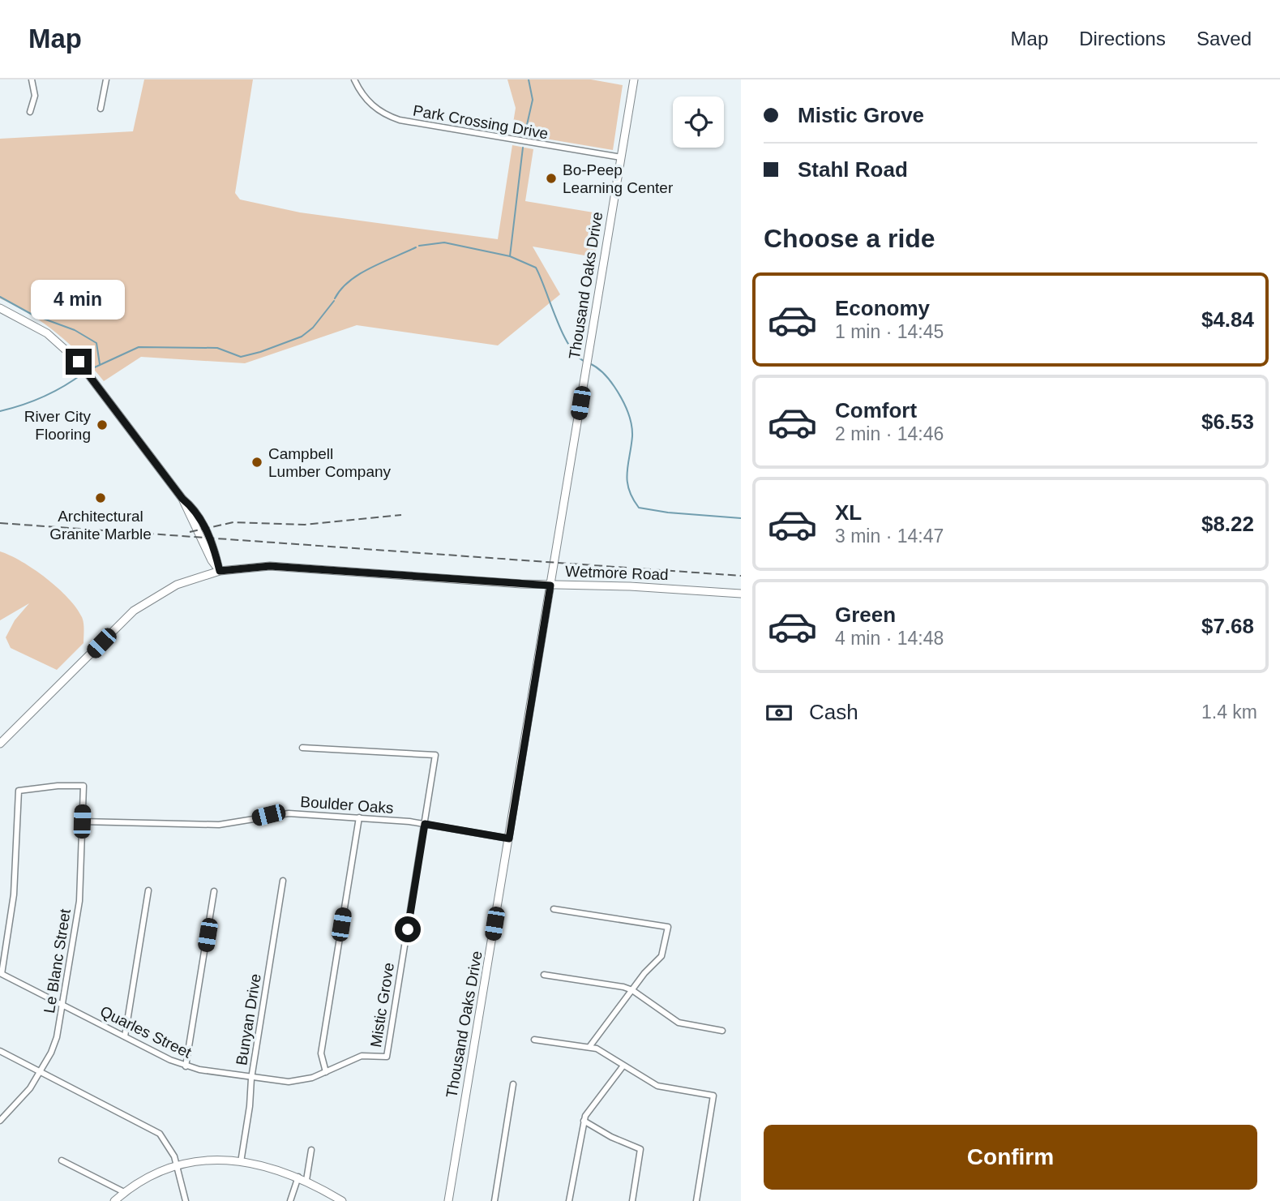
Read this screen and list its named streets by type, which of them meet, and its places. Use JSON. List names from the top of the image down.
{
  "streets": {
    "main road": ["Thousand Oaks Drive", "Wetmore Road"],
    "street": [
      "Park Crossing Drive",
      "Boulder Oaks",
      "Le Blanc Street",
      "Mistic Grove",
      "Bunyan Drive",
      "Quarles Street"
    ]
  },
  "crossings": [
    ["Park Crossing Drive", "Thousand Oaks Drive"],
    ["Thousand Oaks Drive", "Wetmore Road"],
    ["Thousand Oaks Drive", "Boulder Oaks"],
    ["Boulder Oaks", "Le Blanc Street"],
    ["Boulder Oaks", "Mistic Grove"],
    ["Le Blanc Street", "Quarles Street"],
    ["Mistic Grove", "Quarles Street"],
    ["Bunyan Drive", "Quarles Street"]
  ],
  "places": [
    "Bo-Peep Learning Center",
    "River City Flooring",
    "Campbell Lumber Company",
    "Architectural Granite Marble"
  ],
  "page": {
    "header": "Map",
    "nav": ["Map", "Directions", "Saved"],
    "banner": ["Mistic Grove", "Stahl Road"],
    "heading": "Choose a ride",
    "list": [
      {
        "name": "Economy",
        "note": "1 min · 14:45",
        "value": "$4.84"
      },
      {
        "name": "Comfort",
        "note": "2 min · 14:46",
        "value": "$6.53"
      },
      {
        "name": "XL",
        "note": "3 min · 14:47",
        "value": "$8.22"
      },
      {
        "name": "Green",
        "note": "4 min · 14:48",
        "value": "$7.68"
      }
    ],
    "bubble": "4 min",
    "pay": ["Cash", "1.4 km"],
    "buttons": "Confirm"
  }
}
